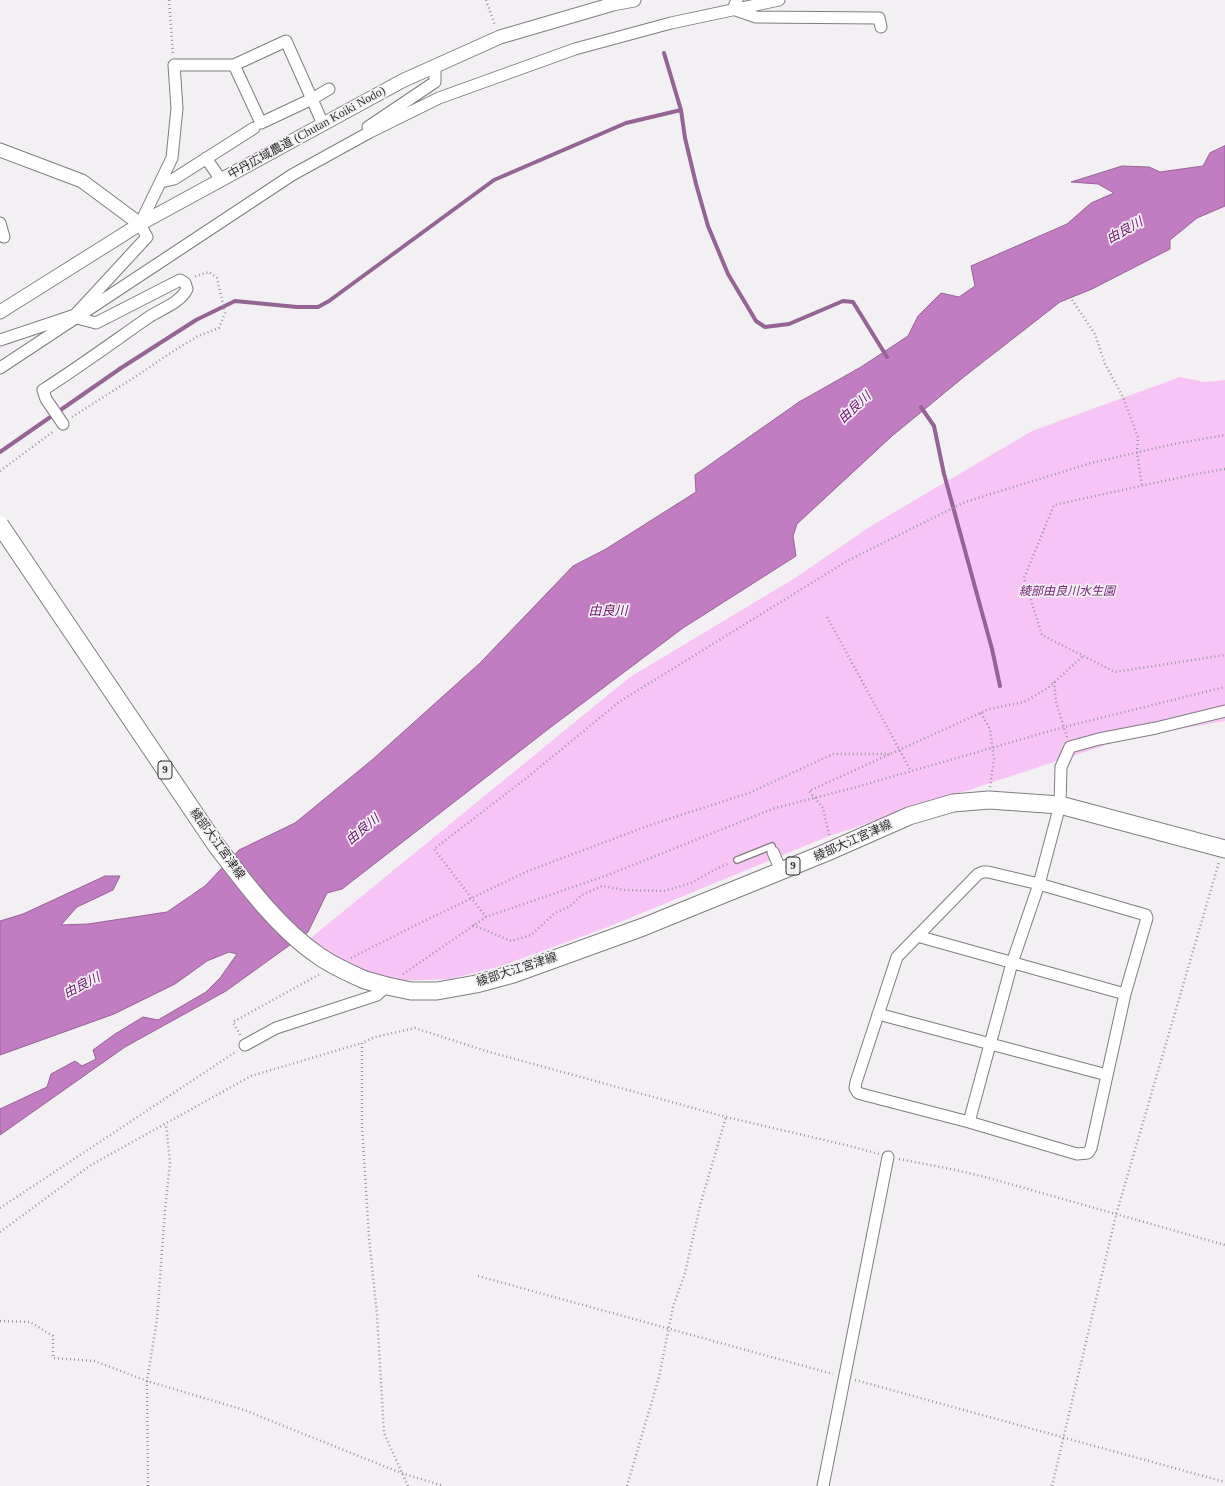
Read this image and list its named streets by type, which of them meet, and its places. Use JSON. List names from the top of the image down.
{
  "streets": {
    "main road": ["9", "綾部大江宮津線"],
    "street": ["中丹広域農道 (Chutan Koiki Nodo)"]
  },
  "water": ["由良川"],
  "parks": ["綾部由良川水生園"]
}
